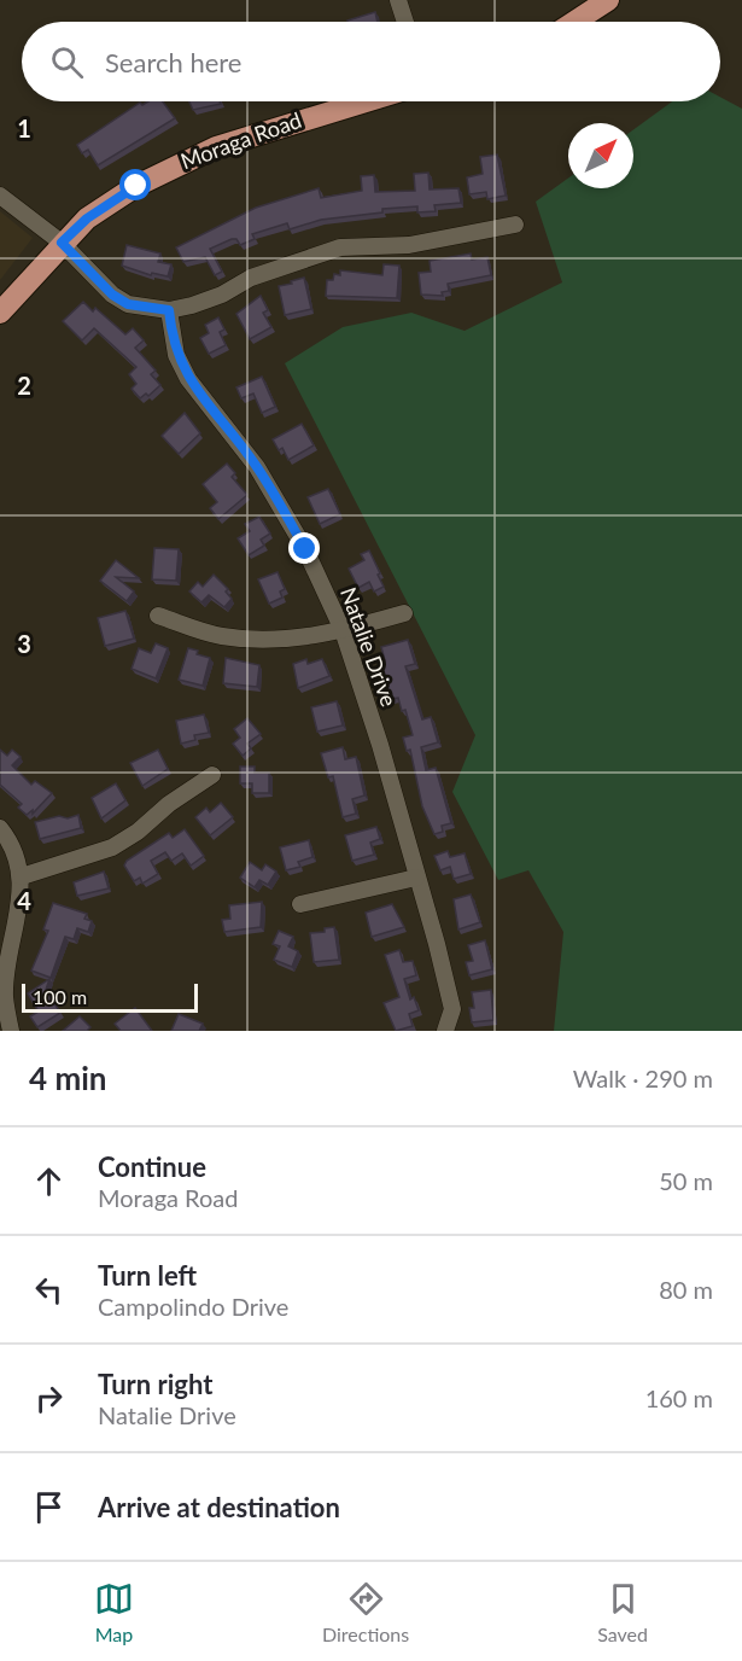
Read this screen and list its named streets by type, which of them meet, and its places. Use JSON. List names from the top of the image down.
{
  "streets": {
    "main road": ["Moraga Road"],
    "street": ["Natalie Drive"]
  },
  "scale_bar": "100 m",
  "north": "top right",
  "page": {
    "search": "Search here",
    "scale": "100 m",
    "heading": ["4 min", "Walk · 290 m"],
    "list": [
      ["Continue", "Moraga Road", "50 m"],
      ["Turn left", "Campolindo Drive", "80 m"],
      ["Turn right", "Natalie Drive", "160 m"],
      "Arrive at destination"
    ],
    "nav": ["Map", "Directions", "Saved"]
  },
  "grid": {
    "rows": [
      "1",
      "2",
      "3",
      "4"
    ]
  }
}
